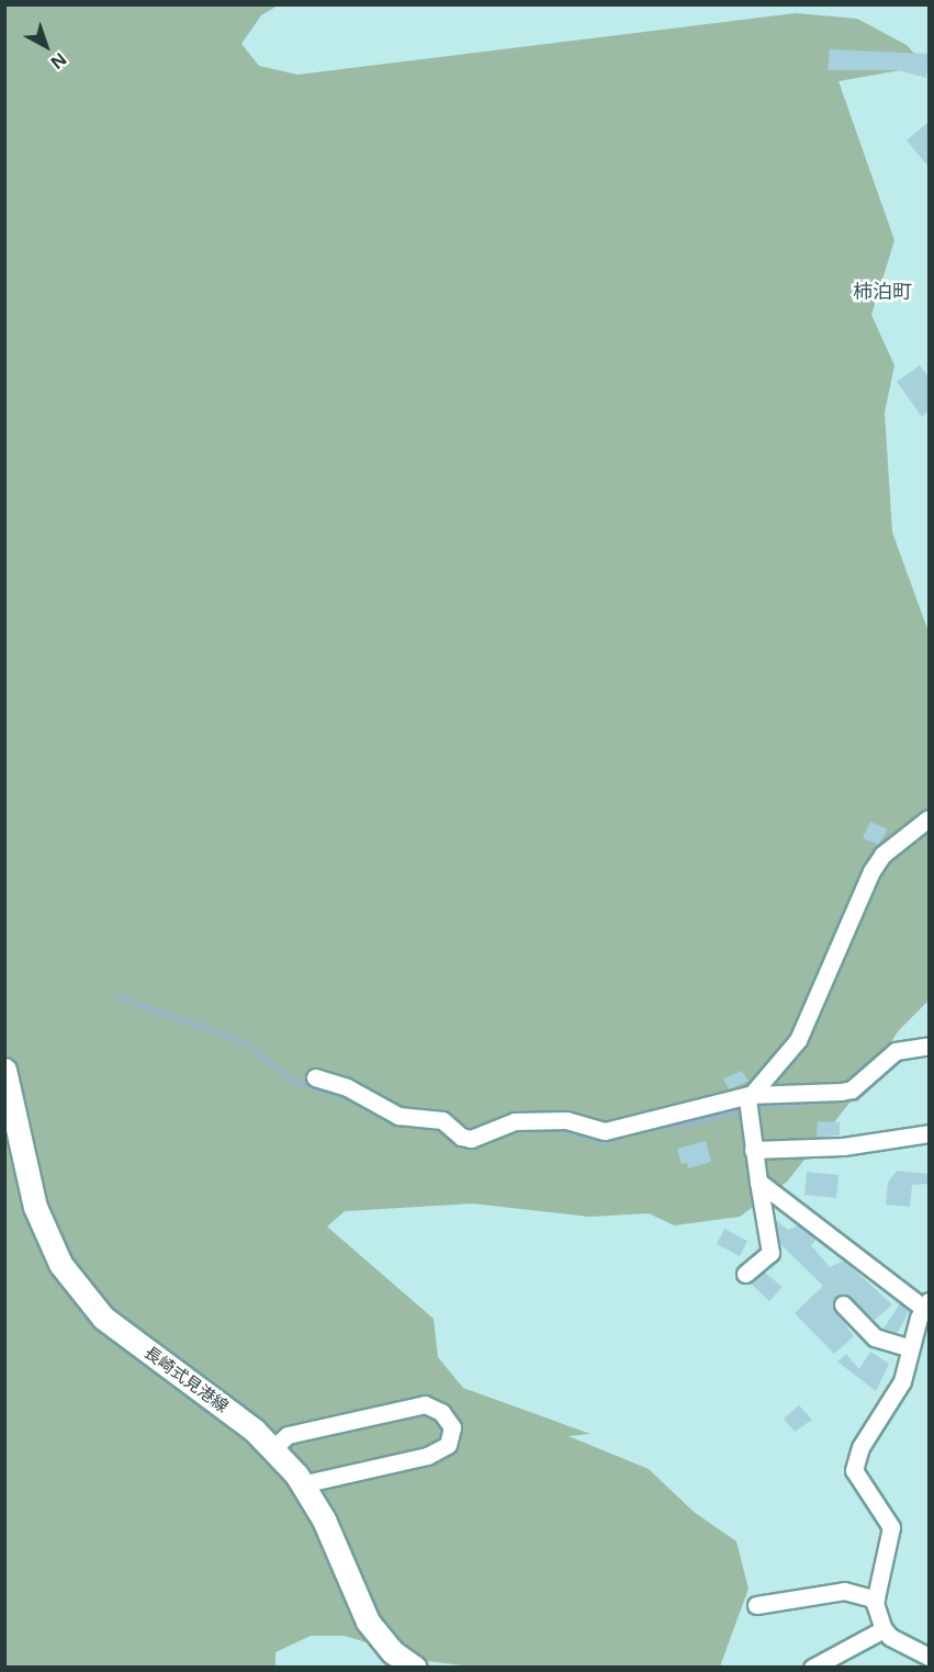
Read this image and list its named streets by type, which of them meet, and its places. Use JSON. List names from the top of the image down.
{
  "streets": {
    "main road": ["長崎式見港線"]
  },
  "districts": ["柿泊町"],
  "north": "bottom right"
}
